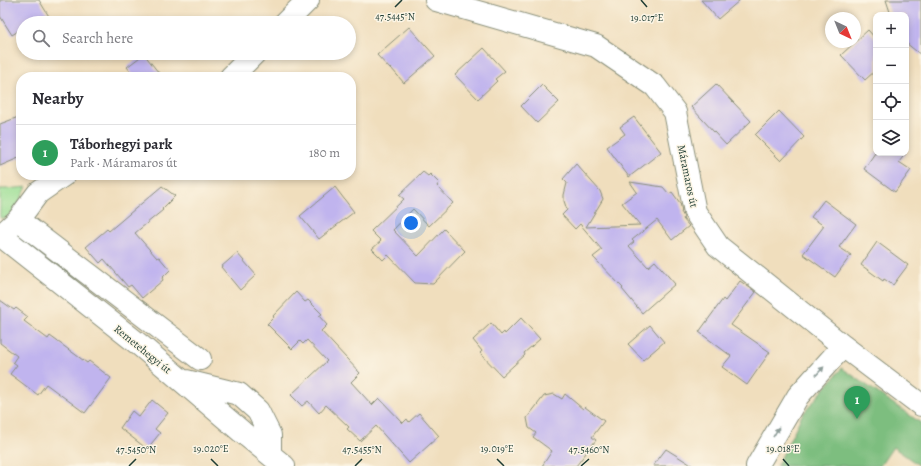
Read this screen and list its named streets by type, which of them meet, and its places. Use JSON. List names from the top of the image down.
{
  "streets": {
    "street": ["Máramaros út", "Remetehegyi út"]
  },
  "north": "bottom right",
  "page": {
    "map_buttons": ["+", "−"],
    "search": "Search here",
    "heading": "Nearby",
    "list": [
      {
        "mark": "1",
        "name": "Táborhegyi park",
        "note": "Park · Máramaros út",
        "value": "180 m"
      }
    ],
    "pins": "1"
  },
  "coordinates": [
    "47.5445°N",
    "19.017°E",
    "19.020°E",
    "19.019°E",
    "19.018°E",
    "47.5450°N",
    "47.5455°N",
    "47.5460°N"
  ]
}
